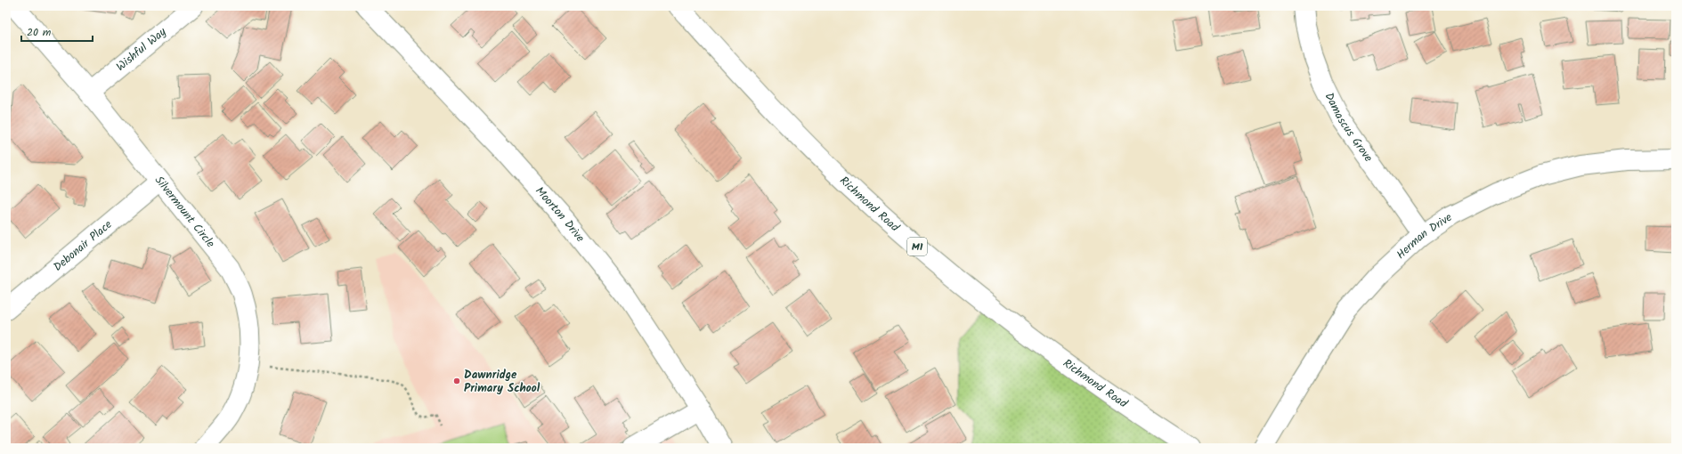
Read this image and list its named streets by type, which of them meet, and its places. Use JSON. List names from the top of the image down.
{
  "streets": {
    "main road": [
      "Wishful Way",
      "Damascus Grove",
      "Richmond Road",
      "Silvermount Circle",
      "Moorton Drive",
      "Herman Drive",
      "Debonair Place",
      "M1"
    ]
  },
  "crossings": [
    ["Wishful Way", "Silvermount Circle"],
    ["Damascus Grove", "Herman Drive"],
    ["Silvermount Circle", "Debonair Place"]
  ],
  "places": ["Dawnridge Primary School"],
  "scale_bar": "20 m"
}
